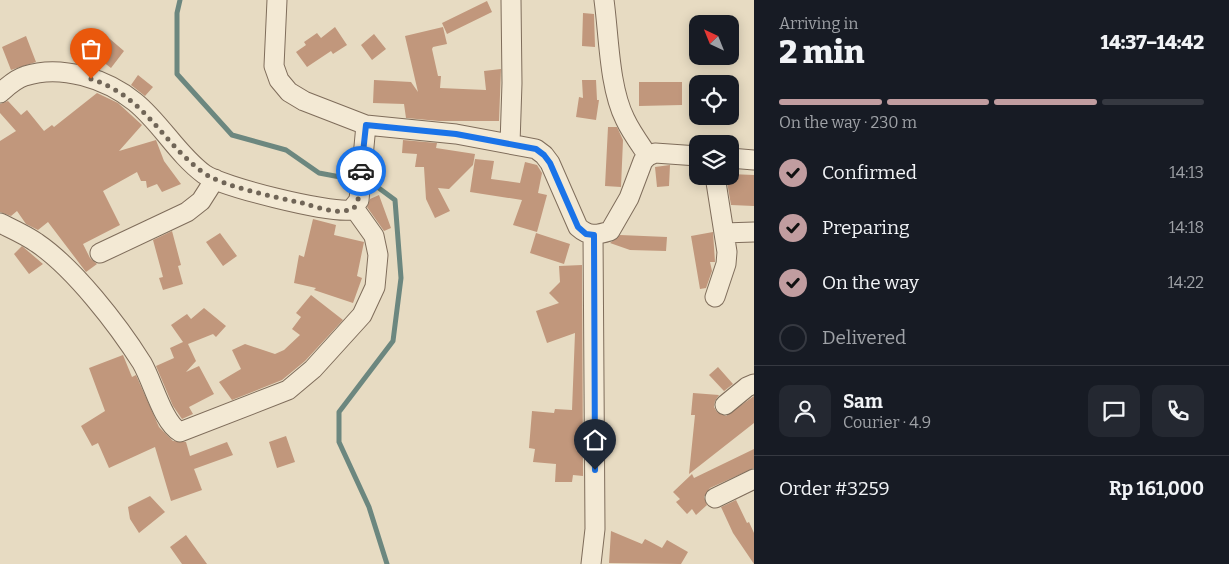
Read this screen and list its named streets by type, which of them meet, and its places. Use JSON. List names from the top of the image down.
{
  "north": "top left",
  "page": {
    "heading": ["2 min", "Arriving in", "14:37–14:42"],
    "panel": [
      "Sam",
      "Courier · 4.9",
      "Order #3259",
      "Rp 161,000"
    ],
    "bar": "On the way · 230 m",
    "list": [
      ["Confirmed", "14:13"],
      ["Preparing", "14:18"],
      ["On the way", "14:22"],
      "Delivered"
    ]
  }
}
